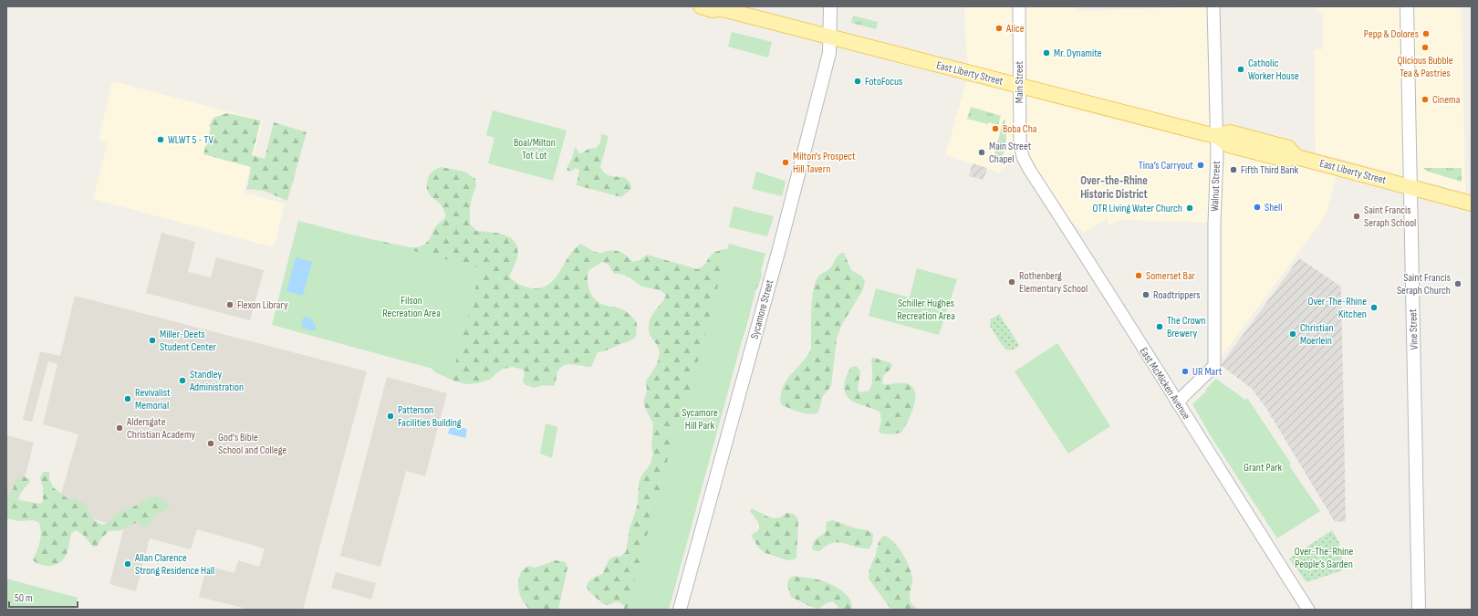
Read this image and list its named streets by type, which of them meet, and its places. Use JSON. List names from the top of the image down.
{
  "streets": {
    "main road": ["East Liberty Street", "Sycamore Street", "Vine Street"],
    "street": ["Main Street", "Walnut Street", "East McMicken Avenue"]
  },
  "crossings": [
    ["East Liberty Street", "Main Street"],
    ["East Liberty Street", "Walnut Street"],
    ["East Liberty Street", "Sycamore Street"],
    ["East Liberty Street", "Vine Street"],
    ["Main Street", "East McMicken Avenue"],
    ["Walnut Street", "East McMicken Avenue"]
  ],
  "districts": ["Over-the-Rhine Historic District"],
  "parks": [
    "Boal/Milton Tot Lot",
    "Filson Recreation Area",
    "Schiller Hughes Recreation Area",
    "Sycamore Hill Park",
    "Grant Park",
    "Over-The-Rhine People’s Garden"
  ],
  "places": [
    "Alice",
    "Pepp & Dolores",
    "Qlicious Bubble Tea & Pastries",
    "Mr. Dynamite",
    "Catholic Worker House",
    "FotoFocus",
    "Cinema",
    "Boba Cha",
    "WLWT 5 - TV",
    "Main Street Chapel",
    "Milton's Prospect Hill Tavern",
    "Tina’s Carryout",
    "Fifth Third Bank",
    "Shell",
    "OTR Living Water Church",
    "Saint Francis Seraph School",
    "Somerset Bar",
    "Rothenberg Elementary School",
    "Saint Francis Seraph Church",
    "Roadtrippers",
    "Flexon Library",
    "Over-The-Rhine Kitchen",
    "The Crown Brewery",
    "Christian Moerlein",
    "Miller-Deets Student Center",
    "UR Mart",
    "Standley Administration",
    "Revivalist Memorial",
    "Patterson Facilities Building",
    "Aldersgate Christian Academy",
    "God's Bible School and College",
    "Allan Clarence Strong Residence Hall"
  ],
  "scale_bar": "50 m"
}
